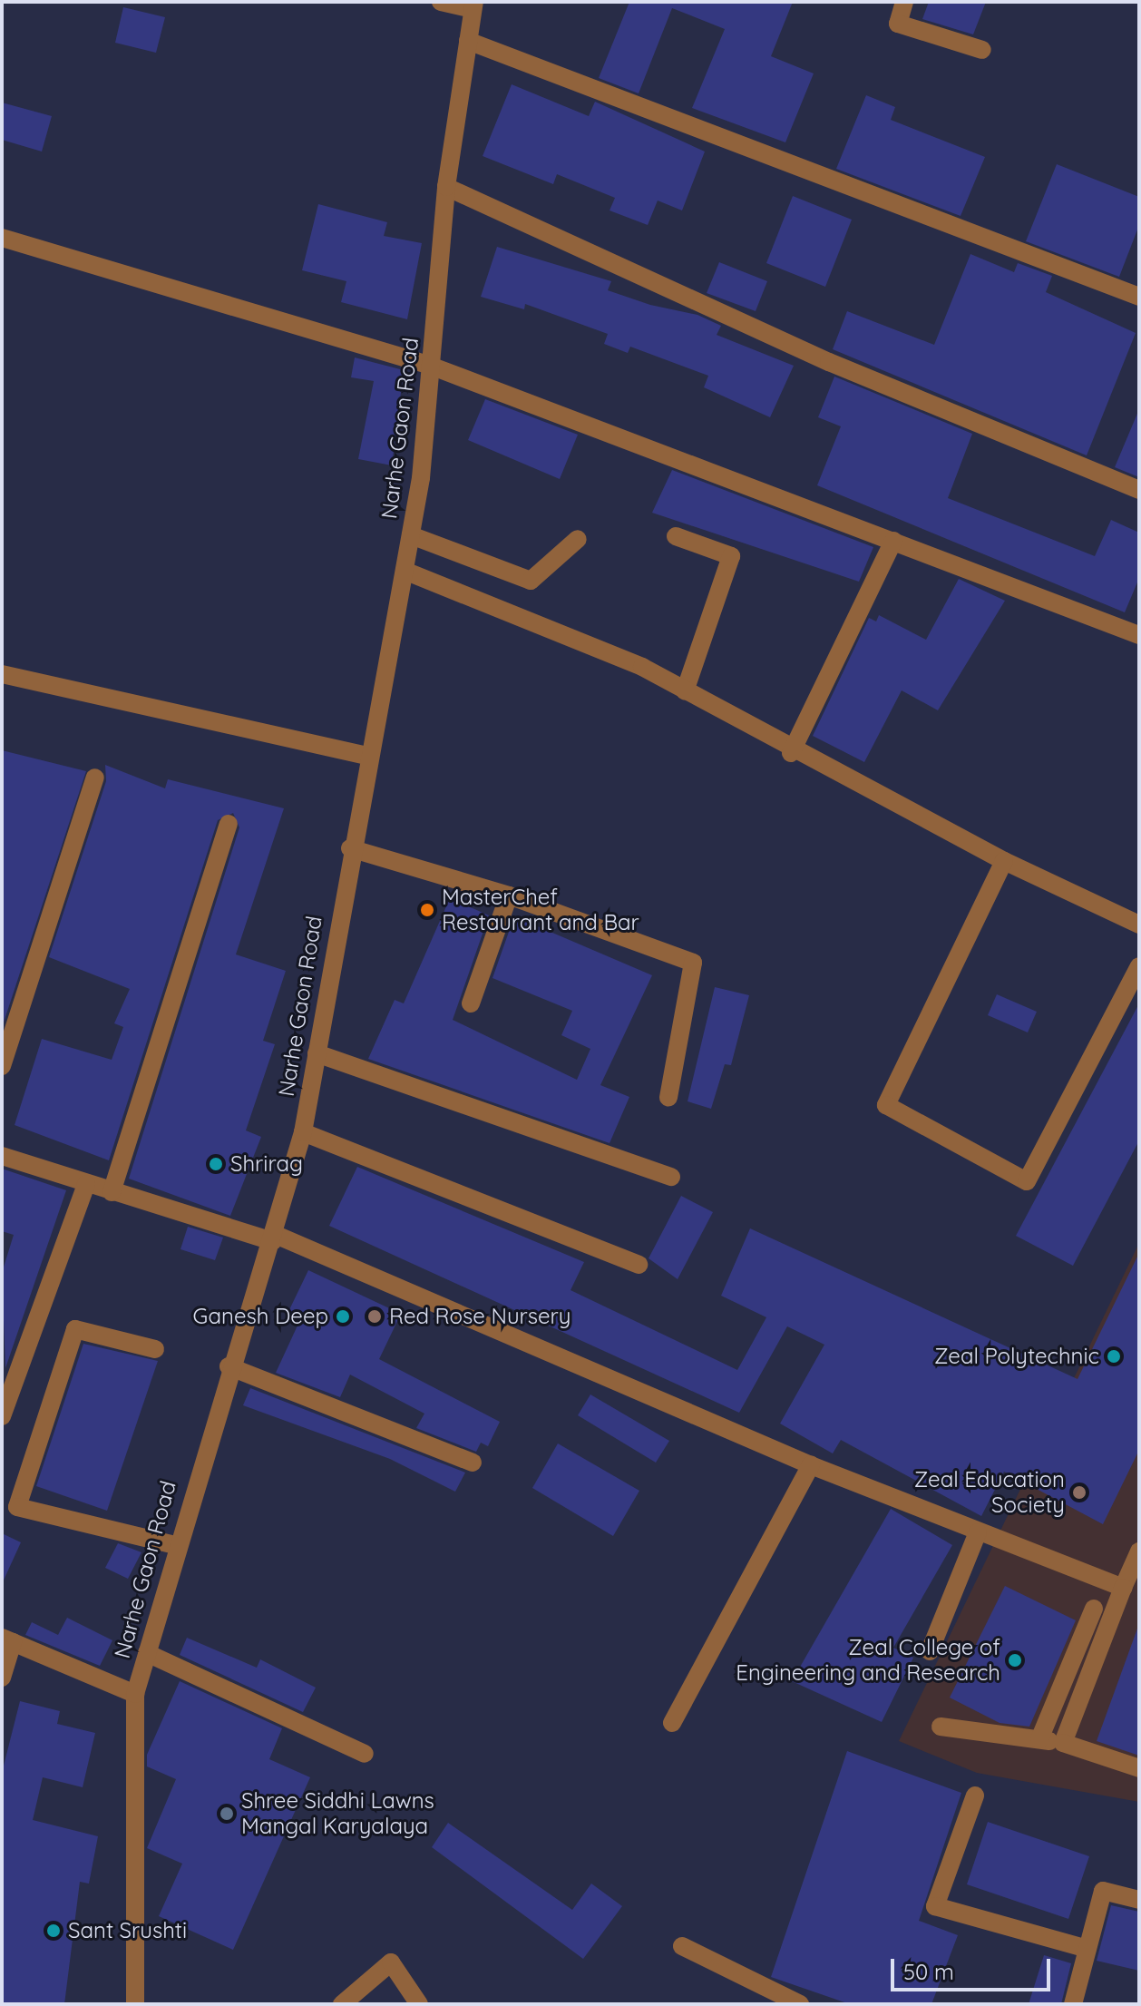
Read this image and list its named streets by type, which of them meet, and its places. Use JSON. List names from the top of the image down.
{
  "streets": {
    "street": ["Narhe Gaon Road"]
  },
  "places": [
    "MasterChef Restaurant and Bar",
    "Shrirag",
    "Ganesh Deep",
    "Red Rose Nursery",
    "Zeal Polytechnic",
    "Zeal Education Society",
    "Zeal College of Engineering and Research",
    "Shree Siddhi Lawns Mangal Karyalaya",
    "Sant Srushti"
  ],
  "scale_bar": "50 m"
}
